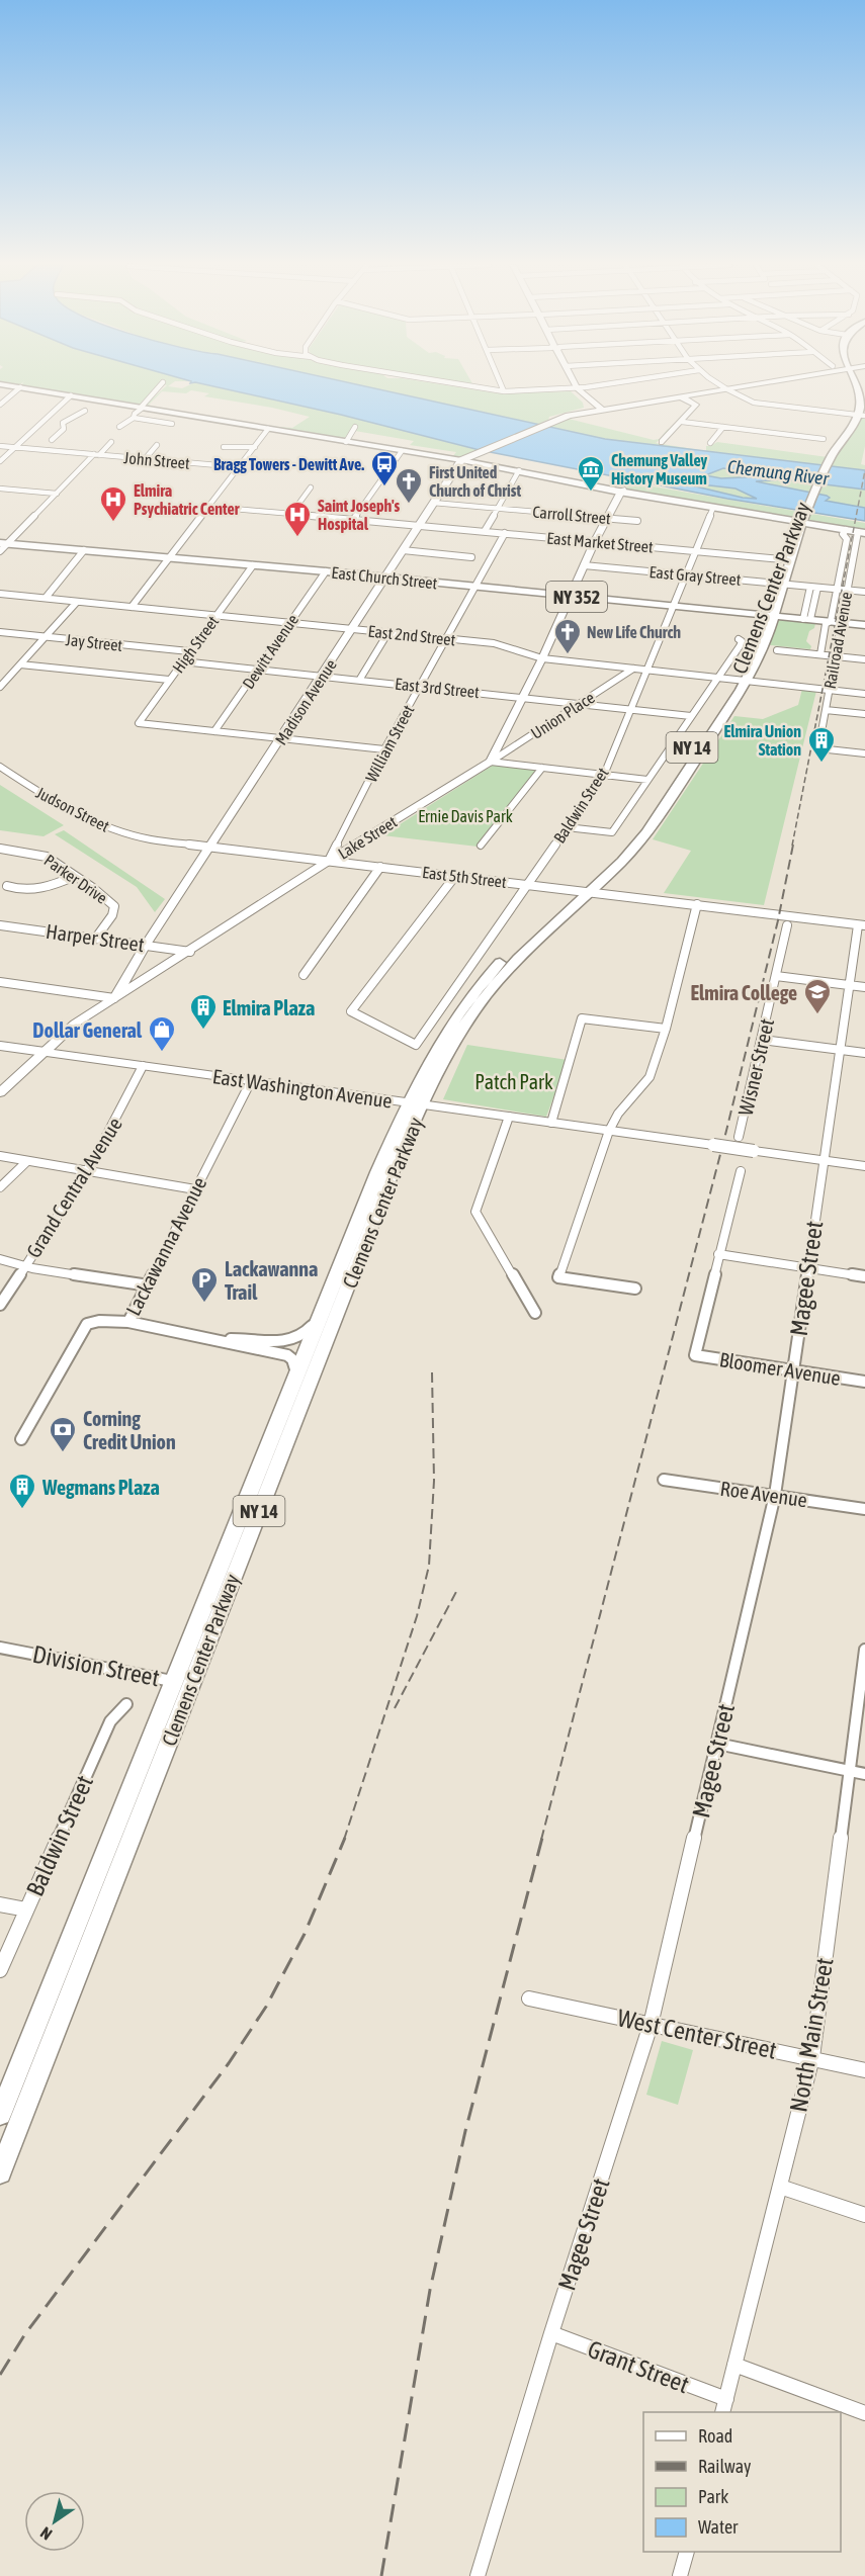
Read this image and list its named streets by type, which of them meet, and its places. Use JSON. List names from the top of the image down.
{
  "streets": {
    "main road": [
      "East Church Street",
      "Clemens Center Parkway",
      "NY 352",
      "Madison Avenue",
      "NY 14",
      "Lake Street",
      "East Washington Avenue"
    ],
    "street": [
      "John Street",
      "Carroll Street",
      "East Market Street",
      "East Gray Street",
      "East 2nd Street",
      "Railroad Avenue",
      "Jay Street",
      "High Street",
      "Dewitt Avenue",
      "East 3rd Street",
      "Union Place",
      "William Street",
      "Baldwin Street",
      "Judson Street",
      "East 5th Street",
      "Parker Drive",
      "Harper Street",
      "Wisner Street",
      "Grand Central Avenue",
      "Lackawanna Avenue",
      "Magee Street",
      "Bloomer Avenue",
      "Roe Avenue",
      "Division Street",
      "West Center Street",
      "North Main Street",
      "Grant Street"
    ]
  },
  "crossings": [
    ["Carroll Street", "Madison Avenue"],
    ["East Market Street", "Clemens Center Parkway"],
    ["East Market Street", "Madison Avenue"],
    ["East Market Street", "William Street"],
    ["East Market Street", "Baldwin Street"],
    ["East Gray Street", "Clemens Center Parkway"],
    ["East Gray Street", "Railroad Avenue"],
    ["East Gray Street", "Baldwin Street"],
    ["East Church Street", "Clemens Center Parkway"],
    ["East Church Street", "NY 352"],
    ["East Church Street", "High Street"],
    ["East Church Street", "Dewitt Avenue"],
    ["East Church Street", "Madison Avenue"],
    ["East Church Street", "William Street"],
    ["East Church Street", "Baldwin Street"],
    ["Clemens Center Parkway", "NY 352"],
    ["Clemens Center Parkway", "East 2nd Street"],
    ["Clemens Center Parkway", "East 5th Street"],
    ["Clemens Center Parkway", "East Washington Avenue"],
    ["Clemens Center Parkway", "Division Street"],
    ["NY 352", "Railroad Avenue"],
    ["East 2nd Street", "Railroad Avenue"],
    ["East 2nd Street", "High Street"],
    ["East 2nd Street", "Dewitt Avenue"],
    ["East 2nd Street", "Madison Avenue"],
    ["East 2nd Street", "Union Place"],
    ["East 2nd Street", "William Street"],
    ["East 2nd Street", "Baldwin Street"],
    ["Jay Street", "High Street"],
    ["High Street", "Dewitt Avenue"],
    ["High Street", "East 3rd Street"],
    ["Dewitt Avenue", "East 3rd Street"],
    ["East 3rd Street", "Madison Avenue"],
    ["East 3rd Street", "Union Place"],
    ["East 3rd Street", "William Street"],
    ["East 3rd Street", "Baldwin Street"],
    ["Madison Avenue", "Lake Street"],
    ["Madison Avenue", "East 5th Street"],
    ["Madison Avenue", "Harper Street"],
    ["Union Place", "Lake Street"],
    ["William Street", "Lake Street"],
    ["William Street", "East 5th Street"],
    ["Baldwin Street", "East 5th Street"],
    ["Judson Street", "East 5th Street"],
    ["Lake Street", "East 5th Street"],
    ["Lake Street", "Harper Street"],
    ["Lake Street", "East Washington Avenue"],
    ["East 5th Street", "Magee Street"],
    ["Parker Drive", "Harper Street"],
    ["East Washington Avenue", "Grand Central Avenue"],
    ["East Washington Avenue", "Lackawanna Avenue"],
    ["East Washington Avenue", "Magee Street"],
    ["Magee Street", "Bloomer Avenue"],
    ["Magee Street", "Roe Avenue"],
    ["Magee Street", "West Center Street"],
    ["Magee Street", "Grant Street"],
    ["West Center Street", "North Main Street"],
    ["North Main Street", "Grant Street"]
  ],
  "water": ["Chemung River"],
  "parks": ["Ernie Davis Park", "Patch Park"],
  "places": {
    "bus stop": ["Bragg Towers - Dewitt Ave."],
    "museum": ["Chemung Valley History Museum"],
    "church": ["First United Church of Christ", "New Life Church"],
    "hospital": ["Elmira Psychiatric Center", "Saint Joseph's Hospital"],
    "building": ["Elmira Union Station", "Elmira Plaza", "Wegmans Plaza"],
    "school or university": ["Elmira College"],
    "shop": ["Dollar General"],
    "parking": ["Lackawanna Trail"],
    "bank": ["Corning Credit Union"]
  },
  "legend": [
    "Road",
    "Railway",
    "Park",
    "Water"
  ],
  "north": "bottom left"
}
